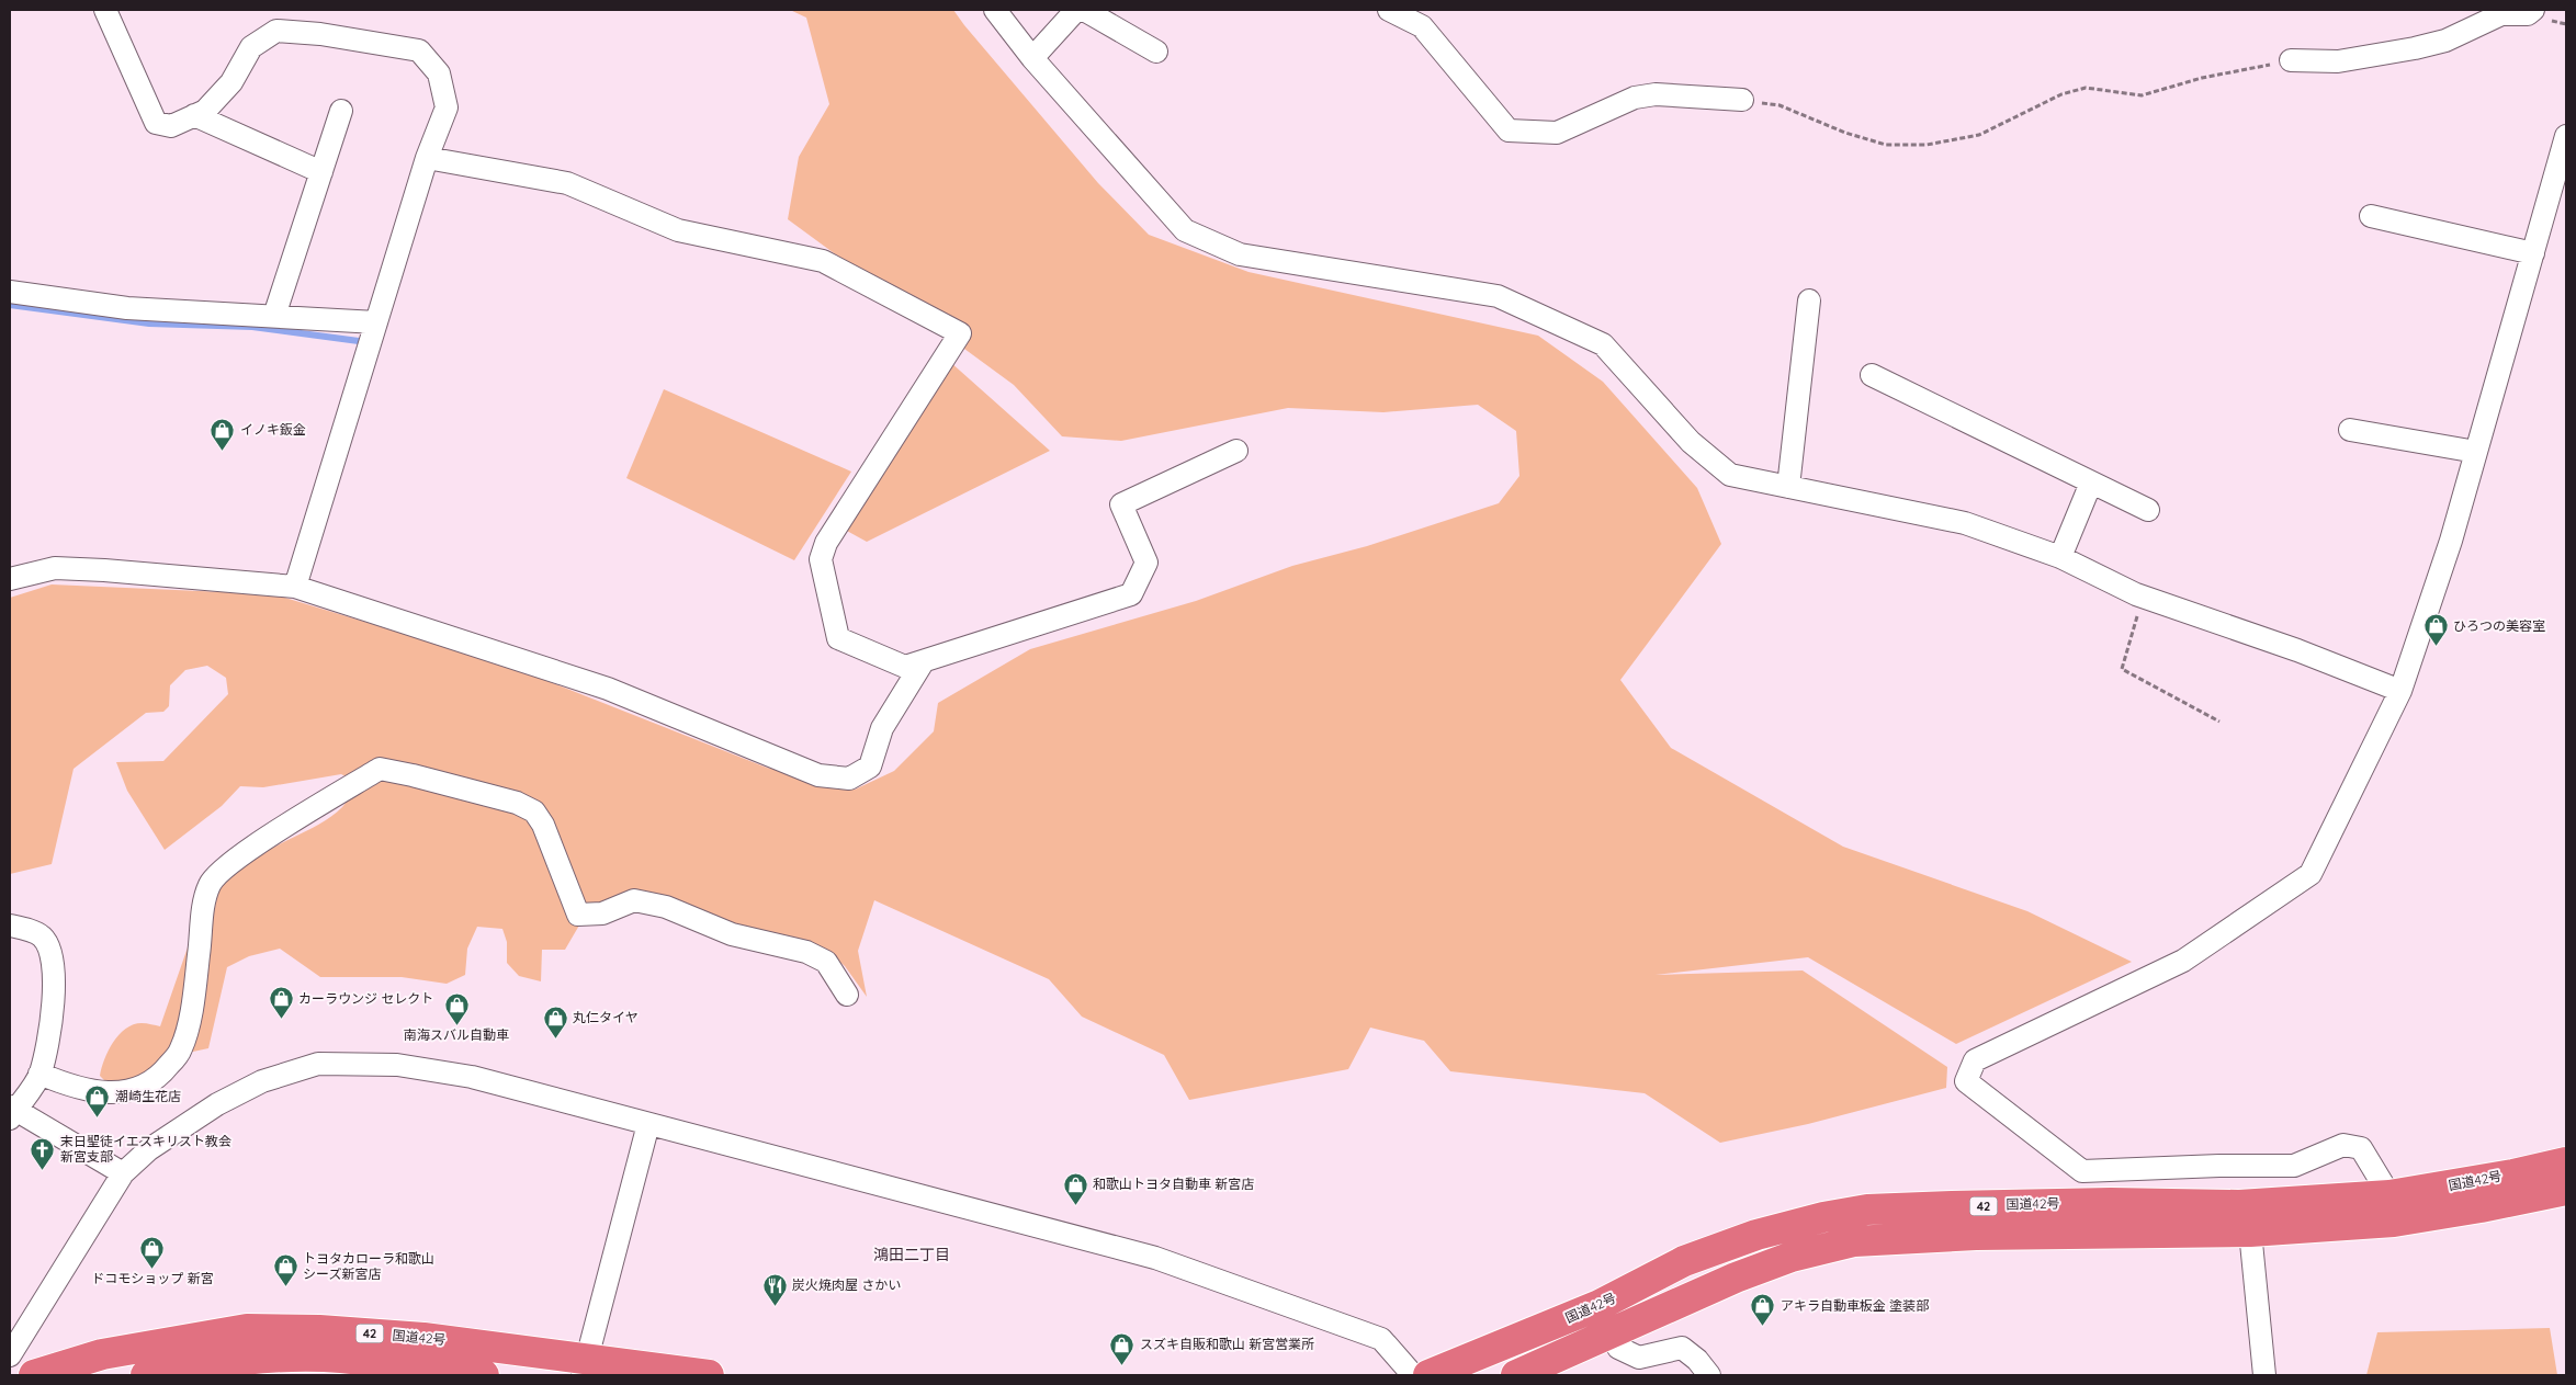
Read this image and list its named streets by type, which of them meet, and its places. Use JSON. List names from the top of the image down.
{
  "streets": {
    "highway": ["国道42号", "42"]
  },
  "districts": ["鴻田二丁目"],
  "places": {
    "shop": [
      "イノキ鈑金",
      "ひろつの美容室",
      "カーラウンジ セレクト",
      "南海スバル自動車",
      "丸仁タイヤ",
      "潮崎生花店",
      "和歌山トヨタ自動車 新宮店",
      "ドコモショップ 新宮",
      "トヨタカローラ和歌山 シーズ新宮店",
      "アキラ自動車板金 塗装部",
      "スズキ自販和歌山 新宮営業所"
    ],
    "church": ["末日聖徒イエスキリスト教会 新宮支部"],
    "restaurant": ["炭火焼肉屋 さかい"]
  }
}
